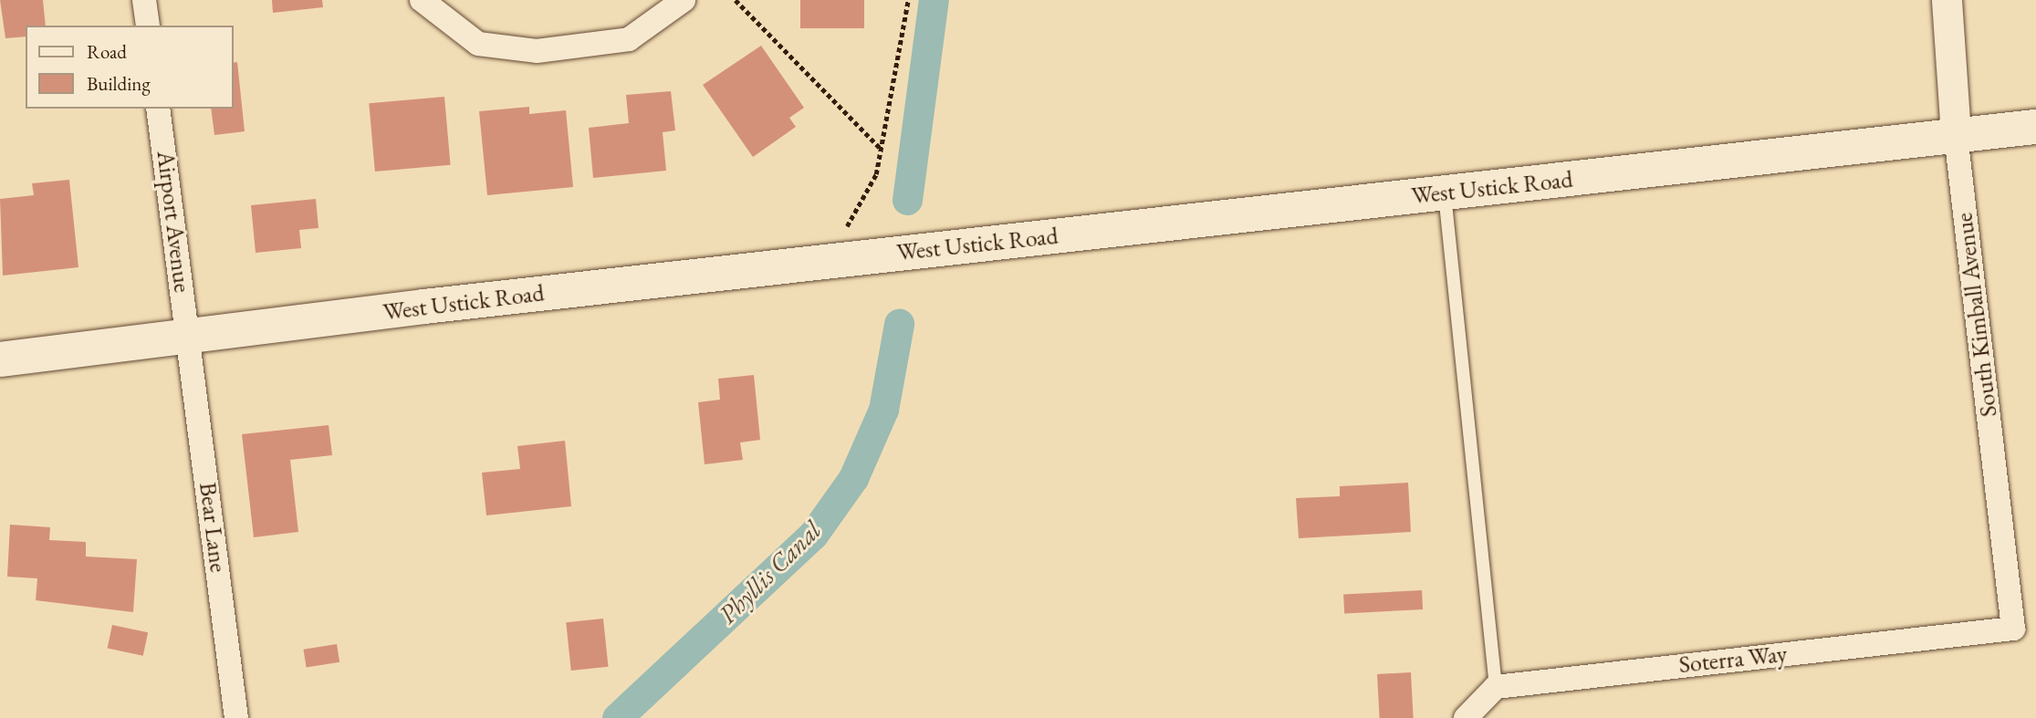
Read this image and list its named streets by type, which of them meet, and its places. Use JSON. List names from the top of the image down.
{
  "streets": {
    "main road": ["West Ustick Road"],
    "street": [
      "Airport Avenue",
      "South Kimball Avenue",
      "Bear Lane",
      "Soterra Way"
    ]
  },
  "crossings": [
    ["West Ustick Road", "Airport Avenue"],
    ["West Ustick Road", "South Kimball Avenue"],
    ["West Ustick Road", "Bear Lane"],
    ["Airport Avenue", "Bear Lane"],
    ["South Kimball Avenue", "Soterra Way"]
  ],
  "water": ["Phyllis Canal"],
  "legend": ["Road", "Building"]
}
